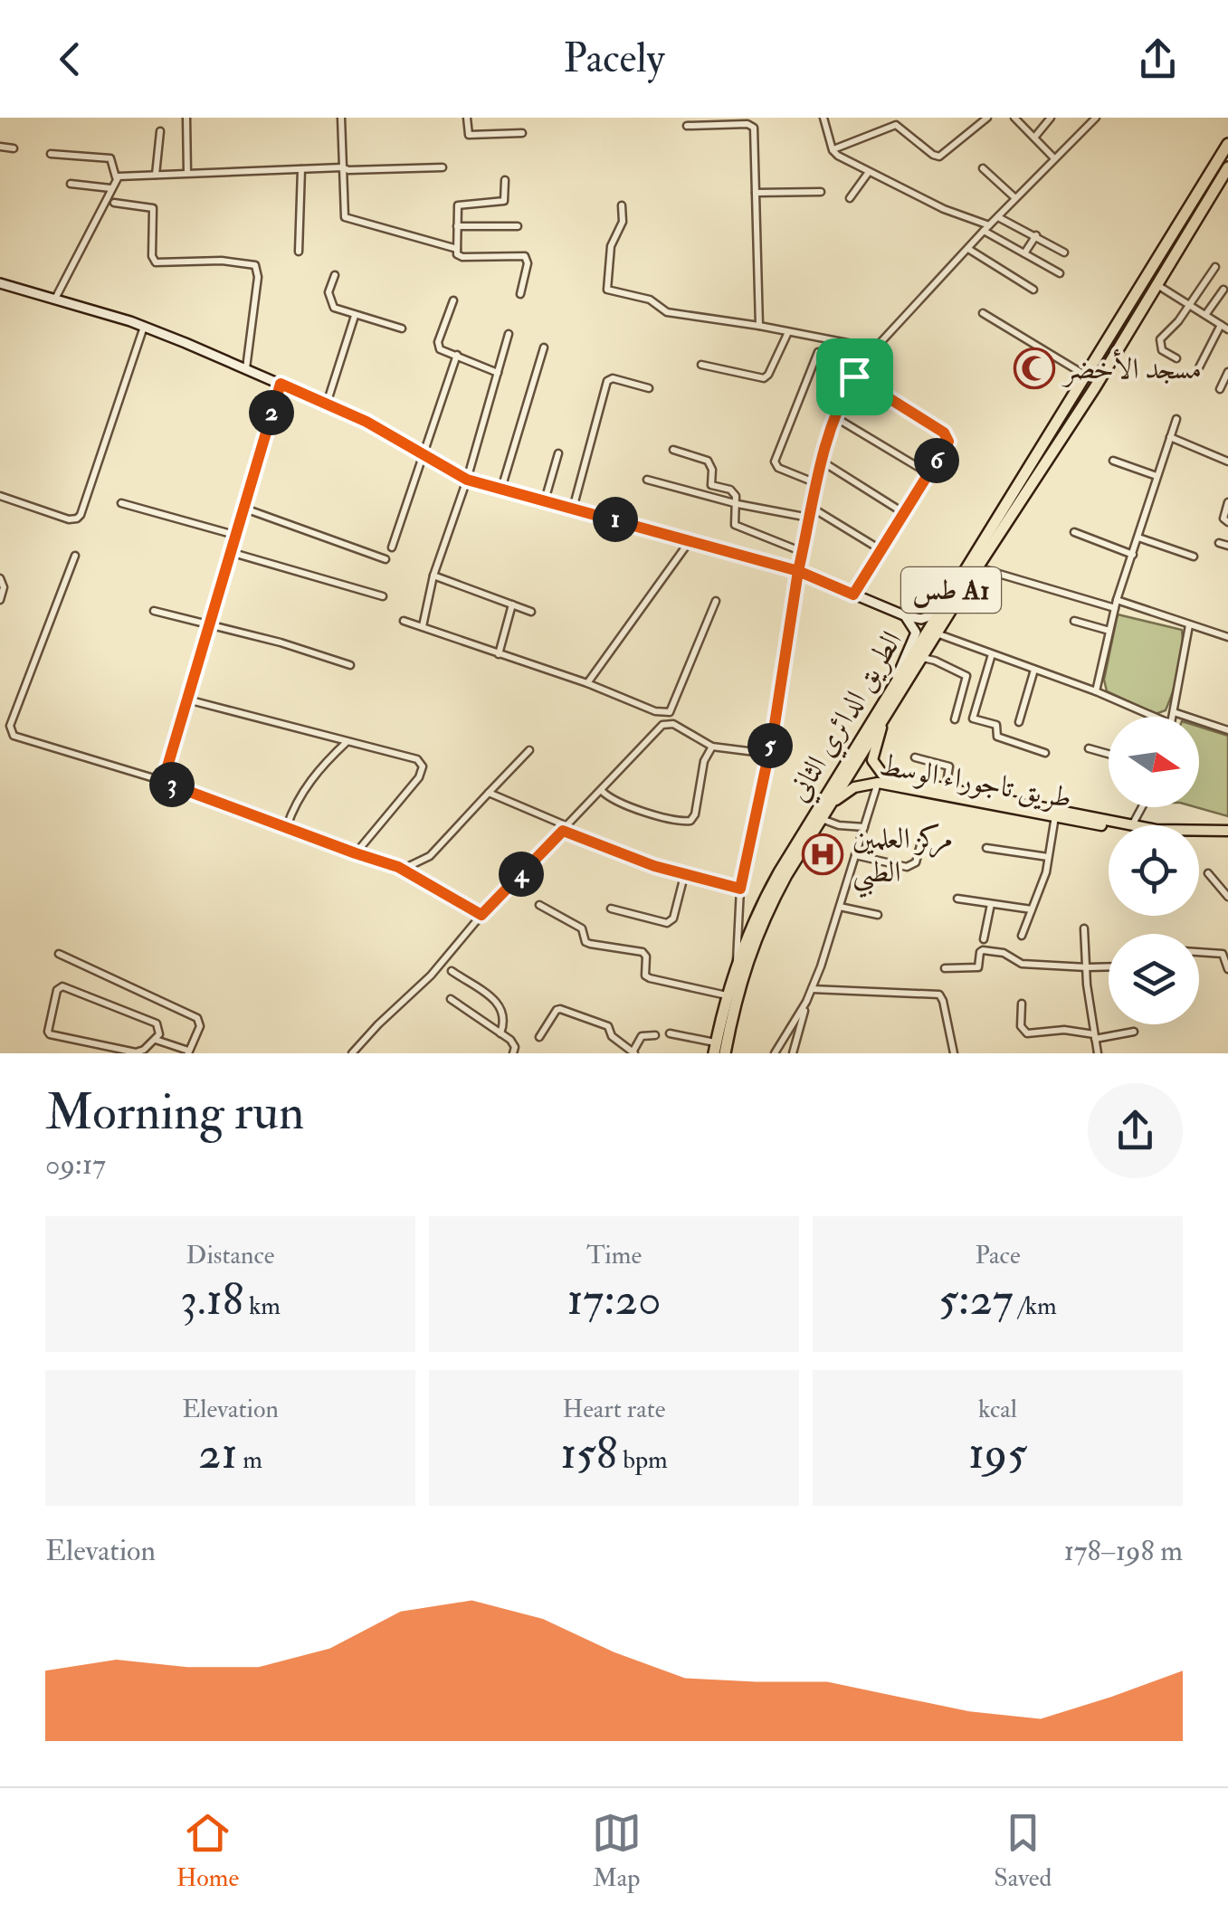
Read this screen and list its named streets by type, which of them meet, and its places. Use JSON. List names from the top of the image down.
{
  "streets": {
    "highway": ["طس A1", "الطريق الدائري الثاني"],
    "main road": ["طريق تاجوراء الوسط"]
  },
  "crossings": [
    ["الطريق الدائري الثاني", "طريق تاجوراء الوسط"]
  ],
  "places": {
    "mosque": ["مسجد الأخضر"],
    "hospital": ["مركز العلمين الطبي"]
  },
  "north": "right",
  "page": {
    "header": "Pacely",
    "pins": [
      "2",
      "6",
      "1",
      "5",
      "3",
      "4"
    ],
    "heading": ["Morning run", "09:17"],
    "stats": [
      ["Distance", "3.18 km"],
      ["Time", "17:20"],
      ["Pace", "5:27 /km"],
      ["Elevation", "21 m"],
      ["Heart rate", "158 bpm"],
      ["kcal", "195"]
    ],
    "chart": ["Elevation", "178–198 m"],
    "tabs": ["Home", "Map", "Saved"]
  }
}
